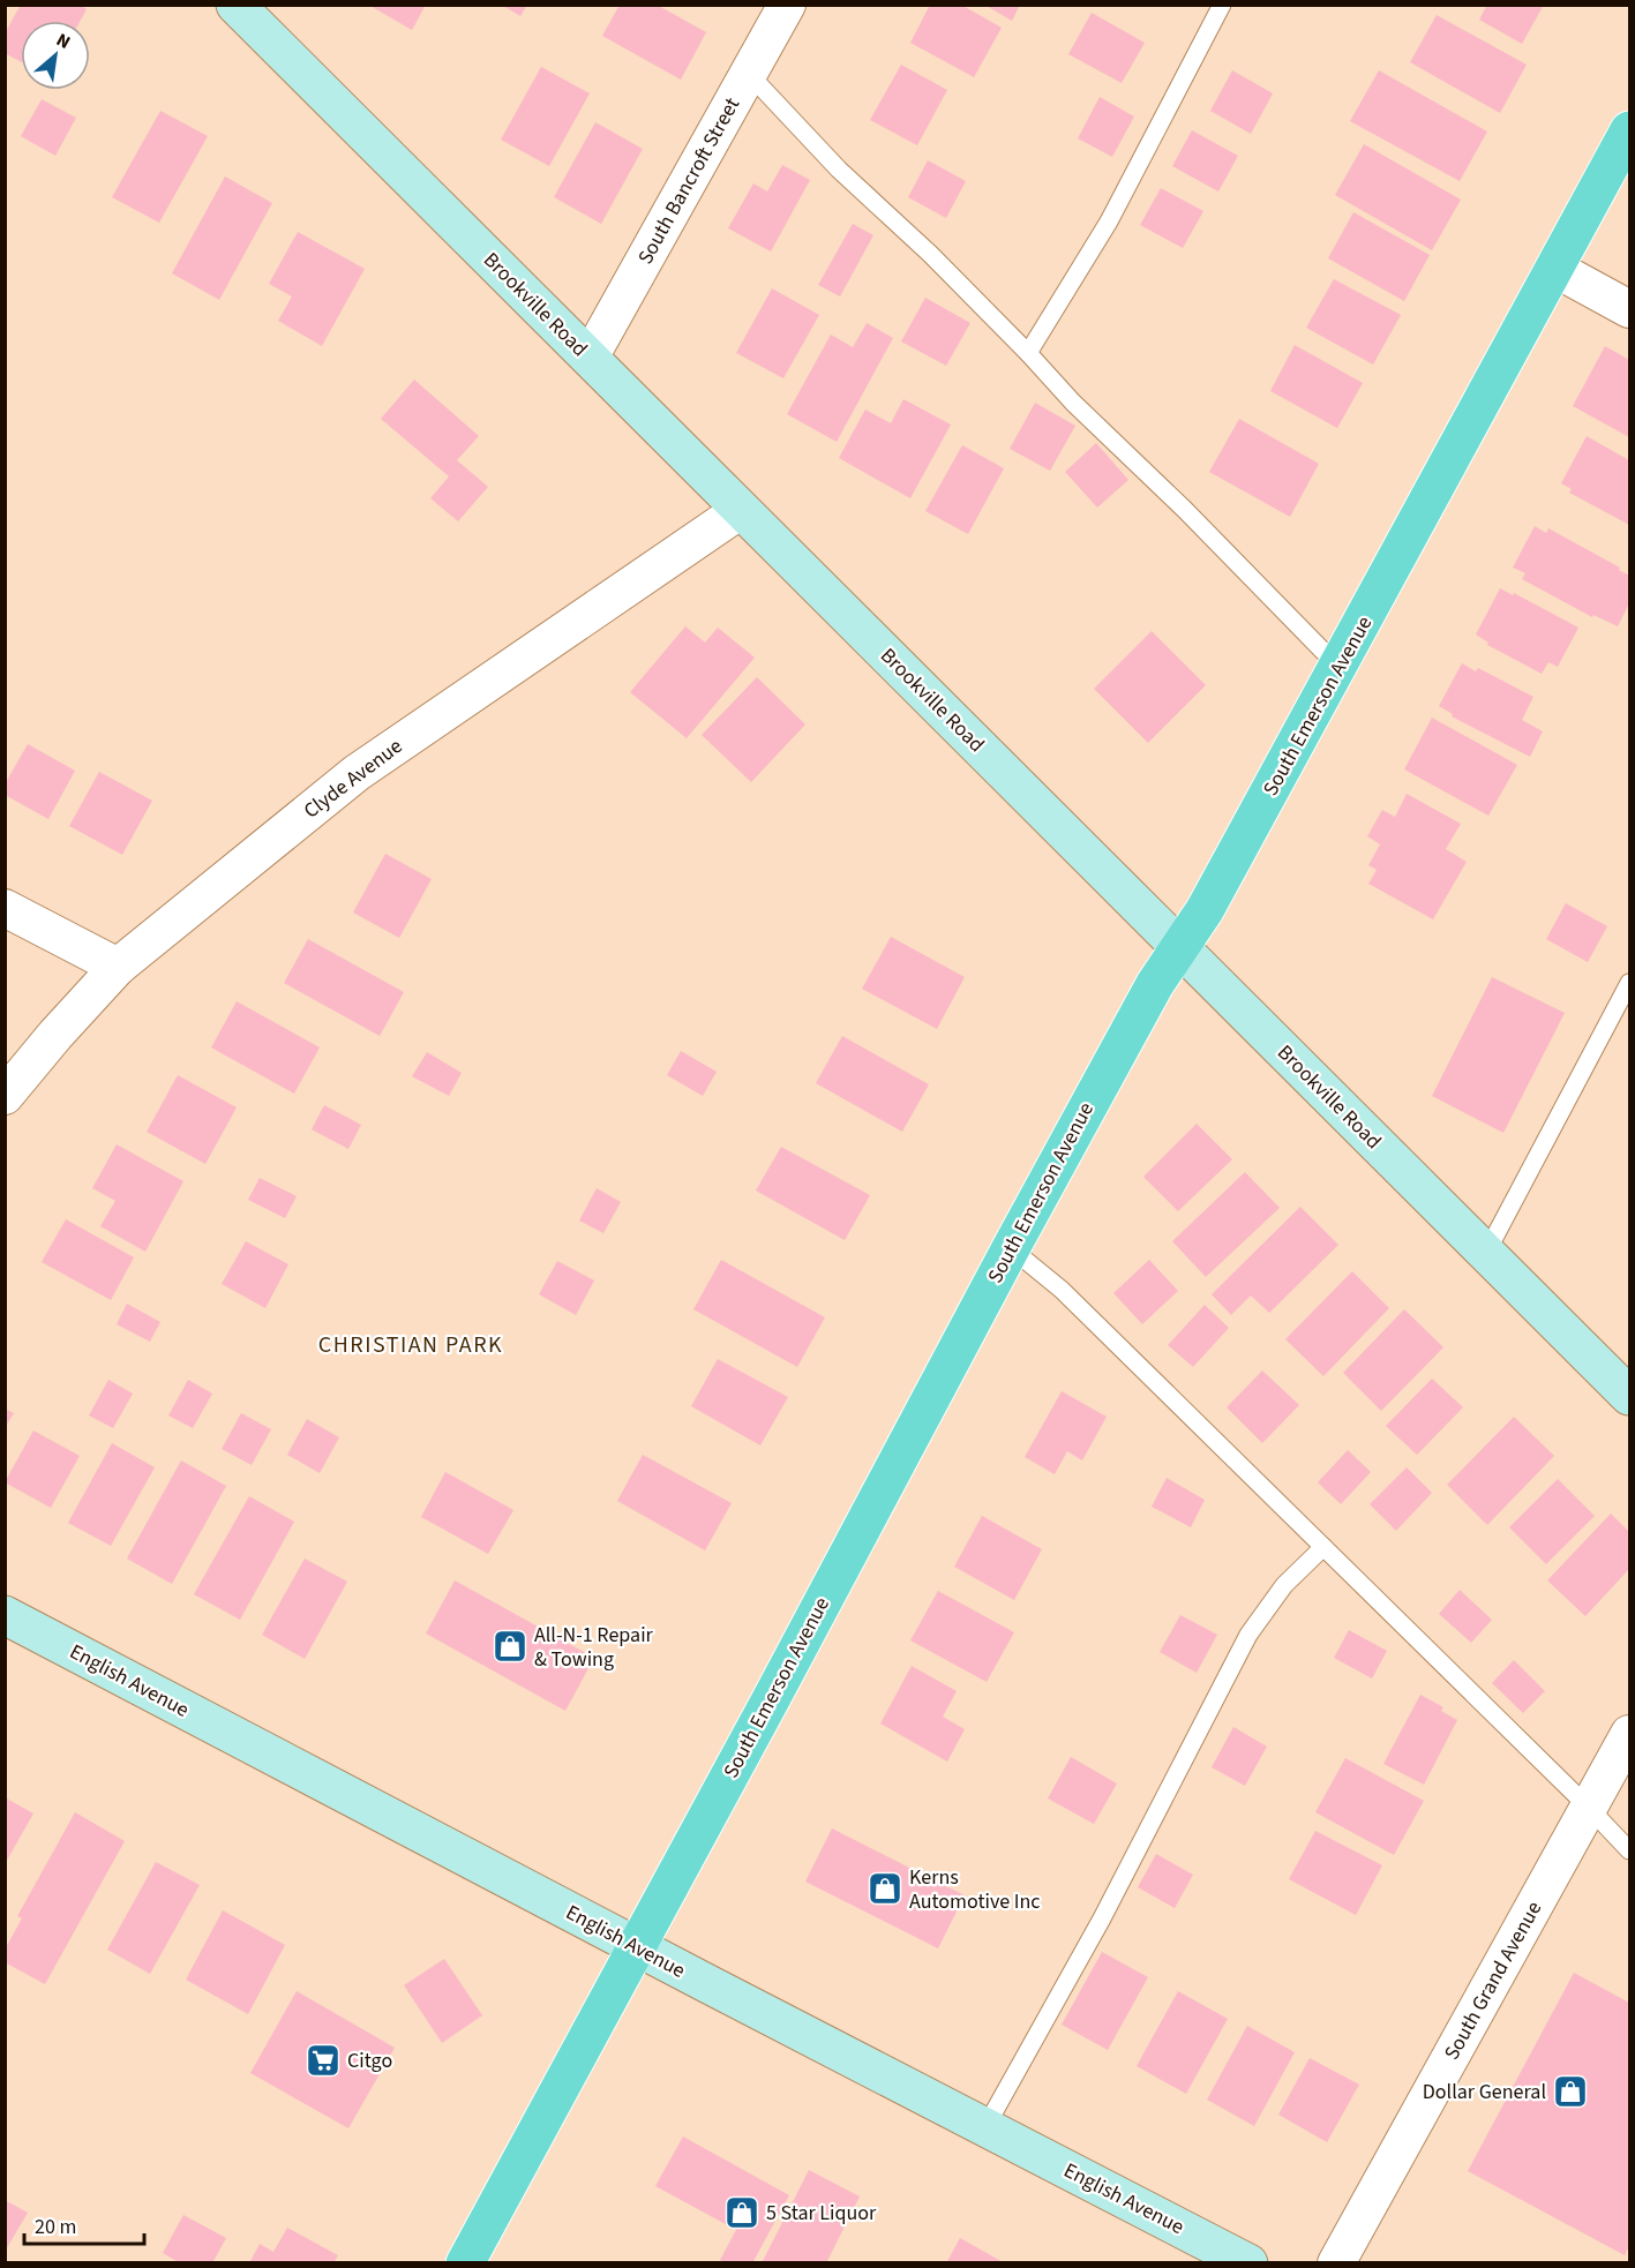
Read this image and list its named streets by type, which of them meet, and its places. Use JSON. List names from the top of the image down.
{
  "streets": {
    "main road": ["South Emerson Avenue"],
    "street": [
      "South Bancroft Street",
      "Brookville Road",
      "Clyde Avenue",
      "English Avenue",
      "South Grand Avenue"
    ]
  },
  "crossings": [
    ["South Bancroft Street", "Brookville Road"],
    ["Brookville Road", "South Emerson Avenue"],
    ["Brookville Road", "Clyde Avenue"],
    ["South Emerson Avenue", "English Avenue"]
  ],
  "districts": ["CHRISTIAN PARK"],
  "places": {
    "shop": [
      "All-N-1 Repair & Towing",
      "Kerns Automotive Inc",
      "Dollar General",
      "5 Star Liquor"
    ],
    "supermarket": ["Citgo"]
  },
  "scale_bar": "20 m",
  "north": "top right"
}
